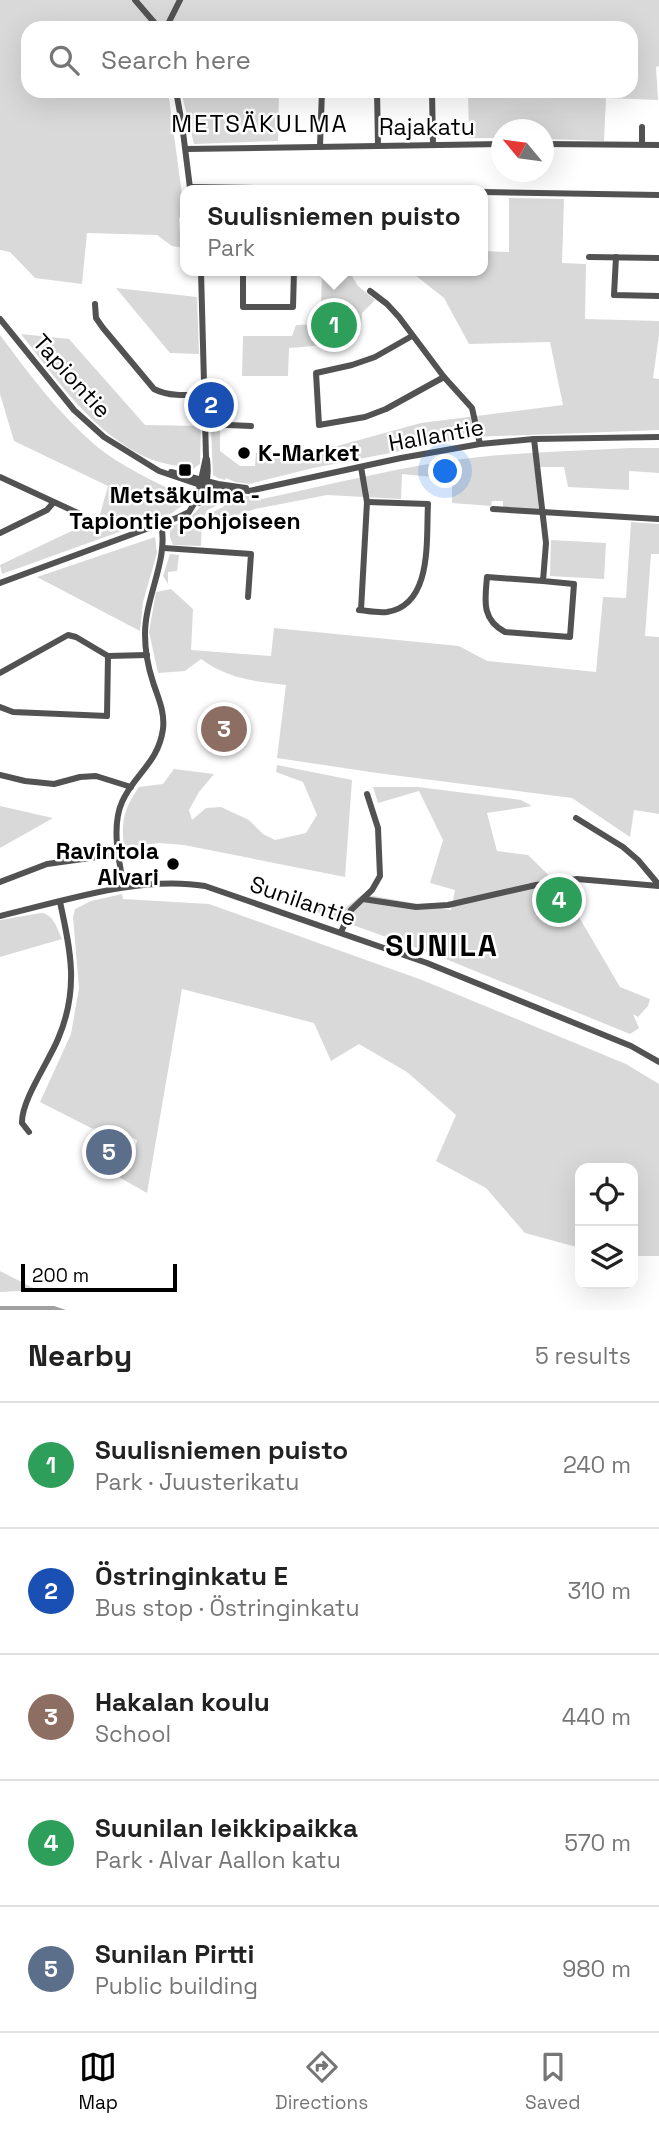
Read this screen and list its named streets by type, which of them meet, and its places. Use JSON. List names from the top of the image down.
{
  "streets": {
    "street": [
      "Rajakatu",
      "Tapiontie",
      "Hallantie",
      "Sunilantie"
    ]
  },
  "crossings": [
    ["Tapiontie", "Hallantie"]
  ],
  "districts": ["METSÄKULMA", "SUNILA"],
  "places": {
    "other": ["K-Market", "Ravintola Alvari"],
    "transit": ["Metsäkulma - Tapiontie pohjoiseen"]
  },
  "scale_bar": "200 m",
  "north": "top left",
  "page": {
    "search": "Search here",
    "popup": ["Suulisniemen puisto", "Park"],
    "pins": [
      "1",
      "2",
      "3",
      "4",
      "5"
    ],
    "scale": "200 m",
    "heading": ["Nearby", "5 results"],
    "list": [
      {
        "mark": "1",
        "name": "Suulisniemen puisto",
        "note": "Park · Juusterikatu",
        "value": "240 m"
      },
      {
        "mark": "2",
        "name": "Östringinkatu E",
        "note": "Bus stop · Östringinkatu",
        "value": "310 m"
      },
      {
        "mark": "3",
        "name": "Hakalan koulu",
        "note": "School",
        "value": "440 m"
      },
      {
        "mark": "4",
        "name": "Suunilan leikkipaikka",
        "note": "Park · Alvar Aallon katu",
        "value": "570 m"
      },
      {
        "mark": "5",
        "name": "Sunilan Pirtti",
        "note": "Public building",
        "value": "980 m"
      }
    ],
    "nav": ["Map", "Directions", "Saved"]
  }
}
